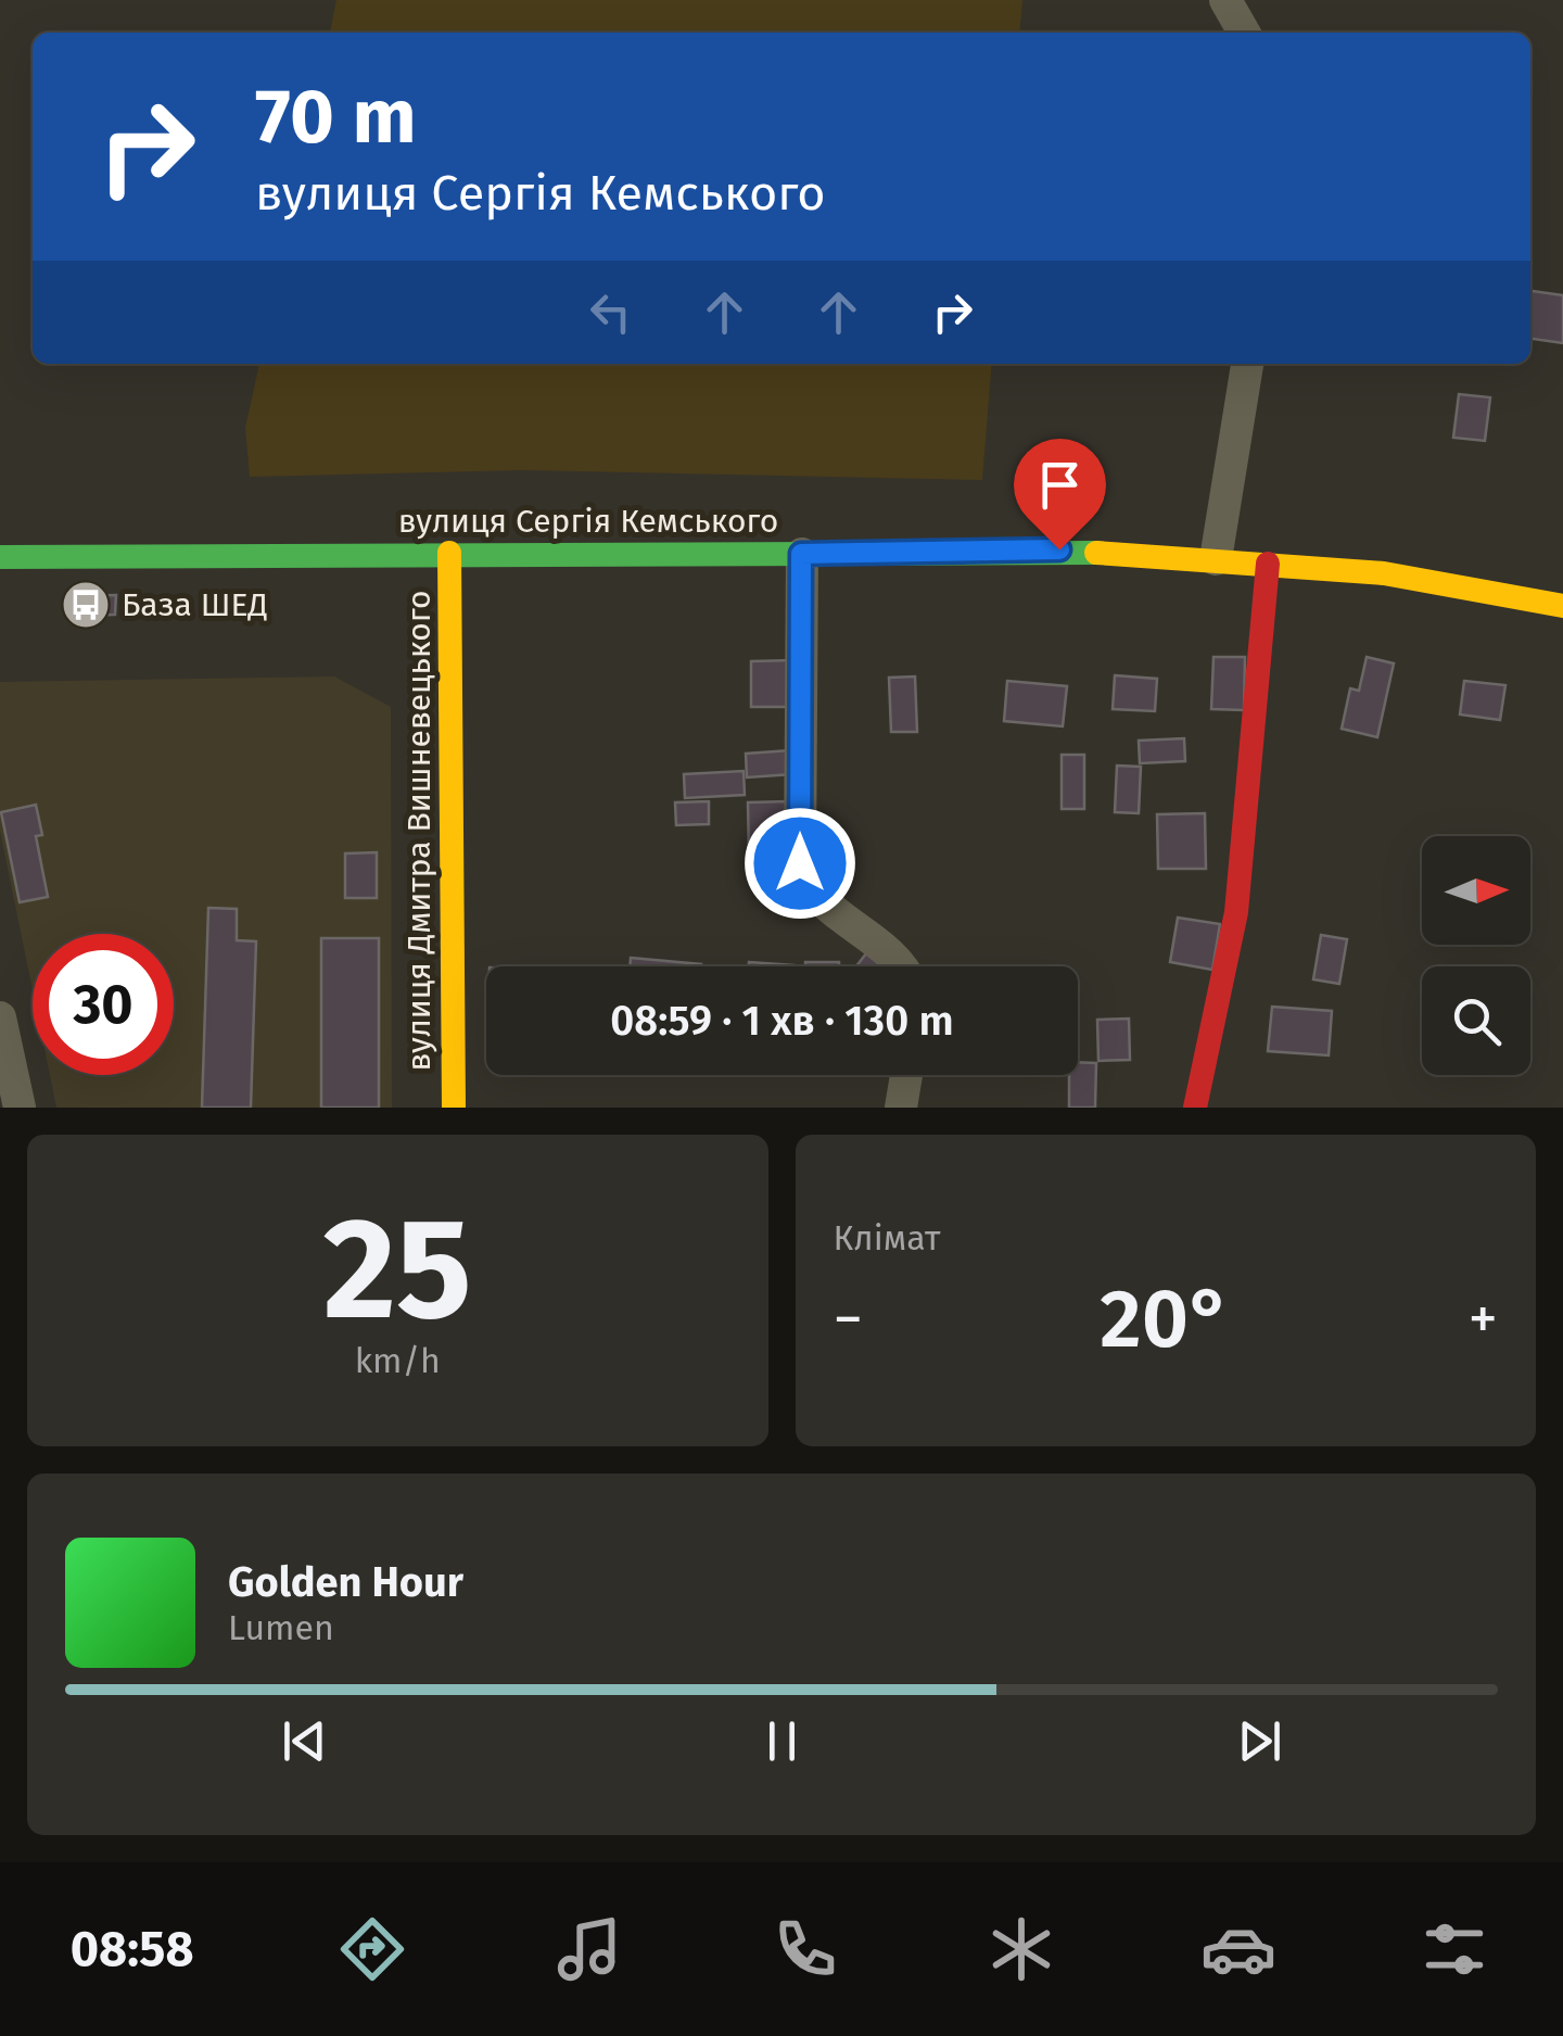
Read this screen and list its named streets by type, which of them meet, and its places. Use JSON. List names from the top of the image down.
{
  "streets": {
    "main road": ["вулиця Сергія Кемського", "вулиця Дмитра Вишневецького"]
  },
  "crossings": [
    ["вулиця Сергія Кемського", "вулиця Дмитра Вишневецького"]
  ],
  "places": {
    "bus stop": ["База ШЕД"]
  },
  "north": "right",
  "page": {
    "turn": ["70 m", "вулиця Сергія Кемського"],
    "limit": "30",
    "trip": "08:59 · 1 хв · 130 m",
    "tile": [
      ["25", "km/h"],
      "Клімат"
    ],
    "heat": ["−", "20°", "+"],
    "song": ["Golden Hour", "Lumen"],
    "tabs": "08:58"
  }
}
